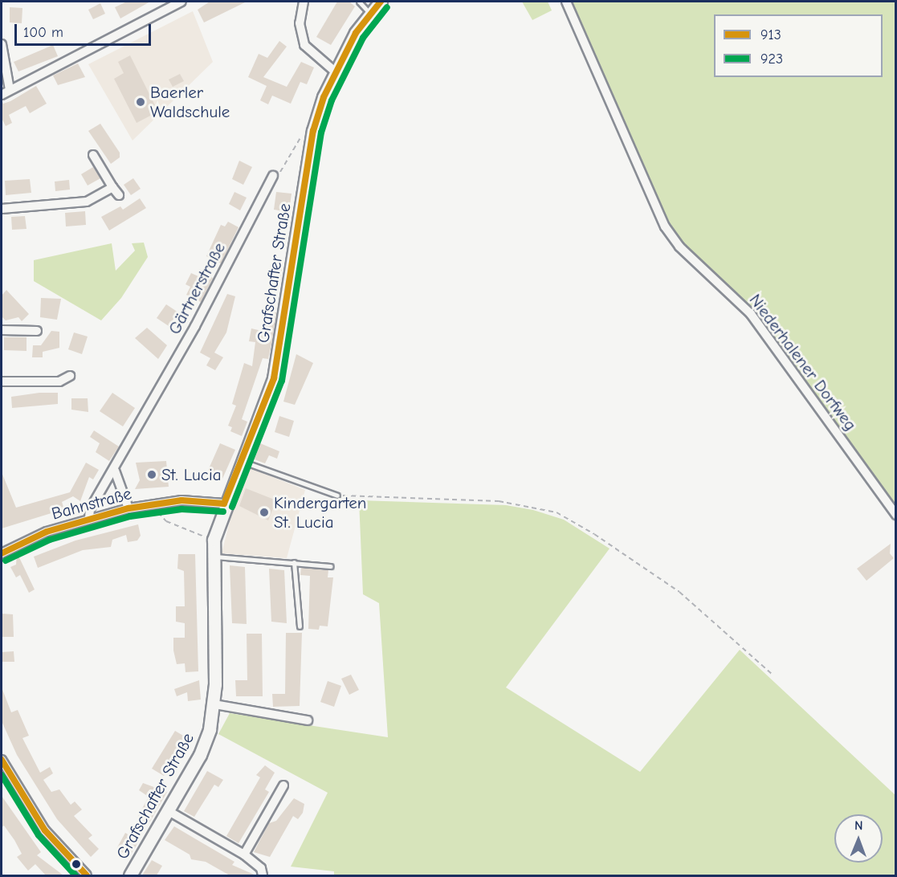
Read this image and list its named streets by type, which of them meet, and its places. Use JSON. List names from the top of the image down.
{
  "streets": {
    "main road": ["Grafschafter Straße"],
    "street": ["Gärtnerstraße", "Niederhalener Dorfweg", "Bahnstraße"]
  },
  "crossings": [
    ["Grafschafter Straße", "Bahnstraße"],
    ["Gärtnerstraße", "Bahnstraße"]
  ],
  "places": ["Baerler Waldschule", "St. Lucia", "Kindergarten St. Lucia"],
  "lines": ["transit line 913", "transit line 923"],
  "legend": ["913", "923"],
  "scale_bar": "100 m",
  "north": "top"
}
